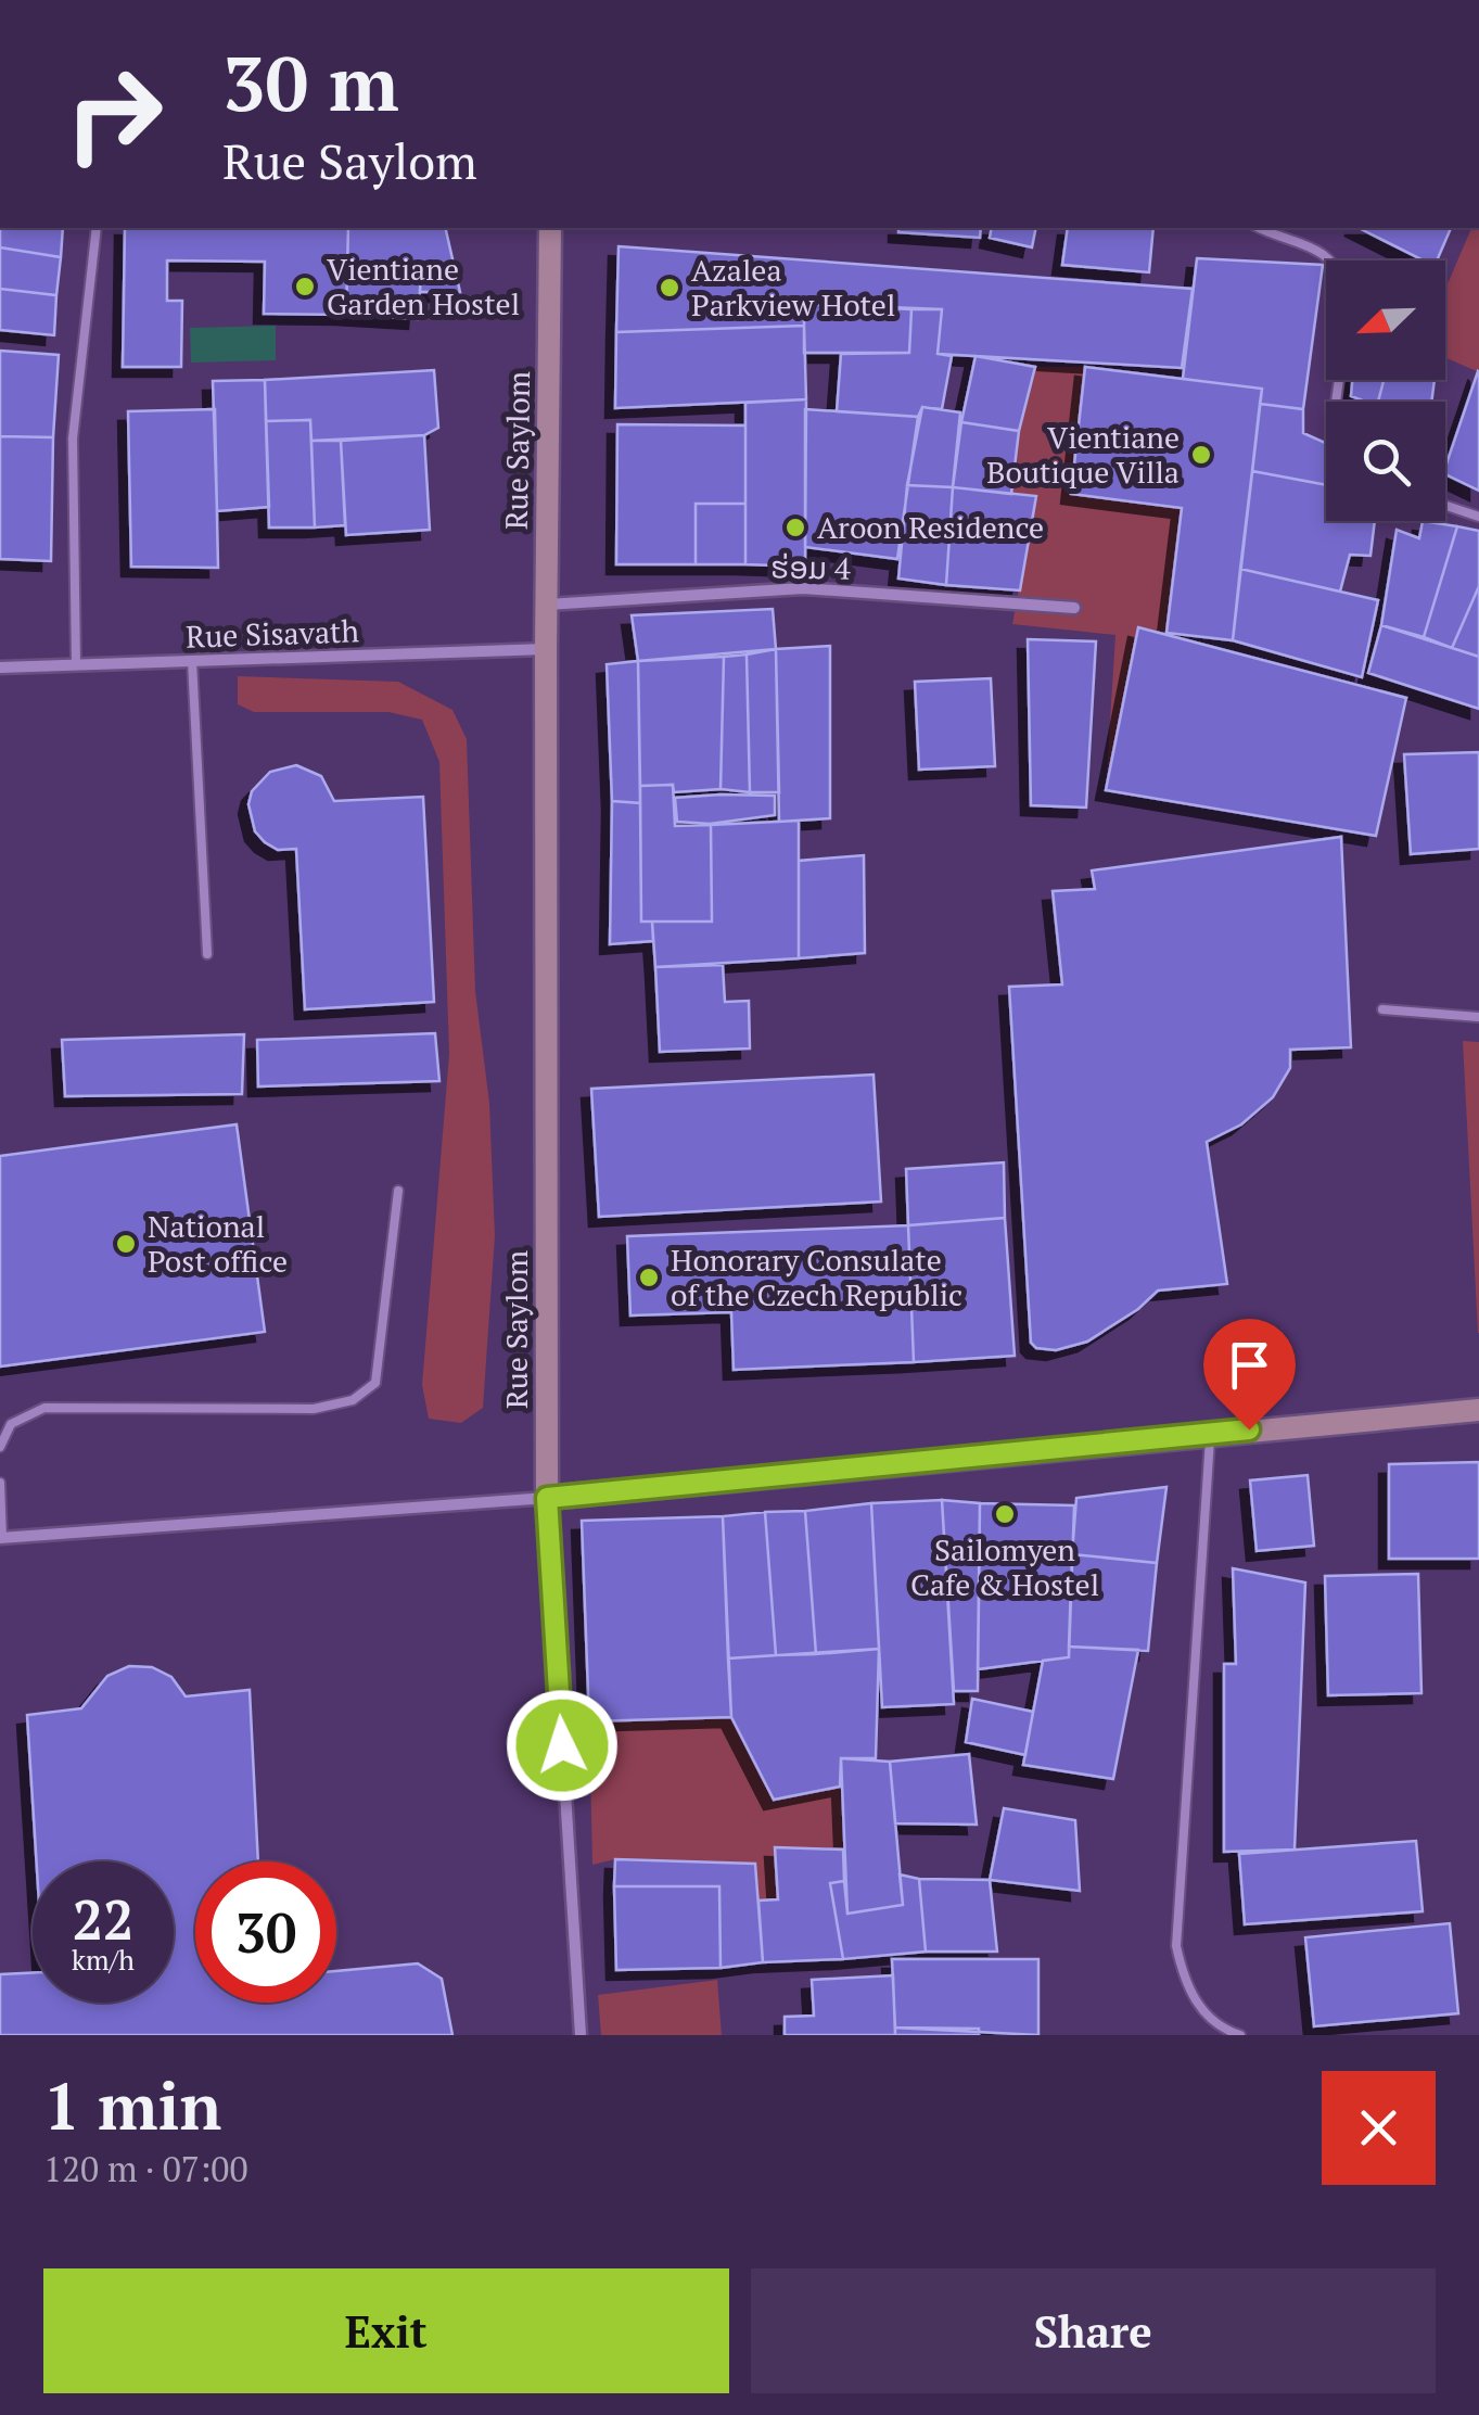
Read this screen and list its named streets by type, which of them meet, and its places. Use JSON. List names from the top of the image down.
{
  "streets": {
    "street": ["Rue Saylom", "ຮ່ອມ 4", "Rue Sisavath"]
  },
  "crossings": [
    ["Rue Saylom", "ຮ່ອມ 4"],
    ["Rue Saylom", "Rue Sisavath"]
  ],
  "places": [
    "Vientiane Garden Hostel",
    "Azalea Parkview Hotel",
    "Vientiane Boutique Villa",
    "Aroon Residence",
    "National Post office",
    "Honorary Consulate of the Czech Republic",
    "Sailomyen Cafe & Hostel"
  ],
  "north": "bottom left",
  "page": {
    "turn": ["30 m", "Rue Saylom"],
    "speed": "22 km/h",
    "limit": "30",
    "heading": ["1 min", "120 m · 07:00"],
    "buttons": ["Exit", "Share"]
  }
}
